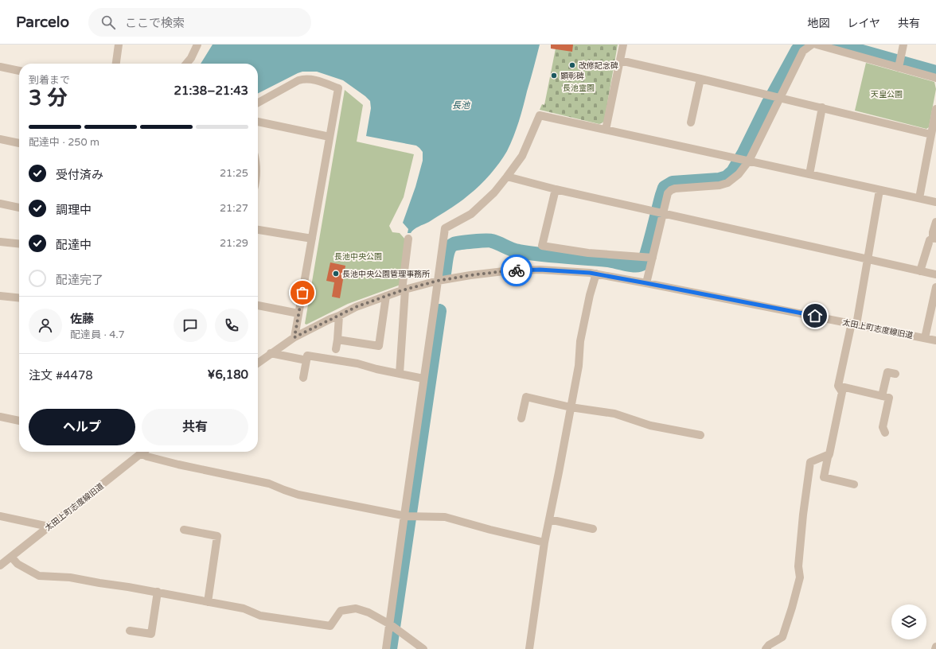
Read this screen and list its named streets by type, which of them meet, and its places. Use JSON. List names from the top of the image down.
{
  "streets": {
    "street": ["太田上町志度線旧道"]
  },
  "water": ["長池"],
  "parks": ["長池霊園", "天皇公園", "長池中央公園"],
  "places": ["改修記念碑", "顕彰碑", "長池中央公園管理事務所"],
  "page": {
    "header": "Parcelo",
    "search": "ここで検索",
    "nav": ["地図", "レイヤ", "共有"],
    "heading": ["3 分", "到着まで", "21:38–21:43"],
    "panel": [
      "佐藤",
      "配達員 · 4.7",
      "注文 #4478",
      "¥6,180"
    ],
    "bar": "配達中 · 250 m",
    "list": [
      ["受付済み", "21:25"],
      ["調理中", "21:27"],
      ["配達中", "21:29"],
      "配達完了"
    ],
    "buttons": ["ヘルプ", "共有"]
  }
}
